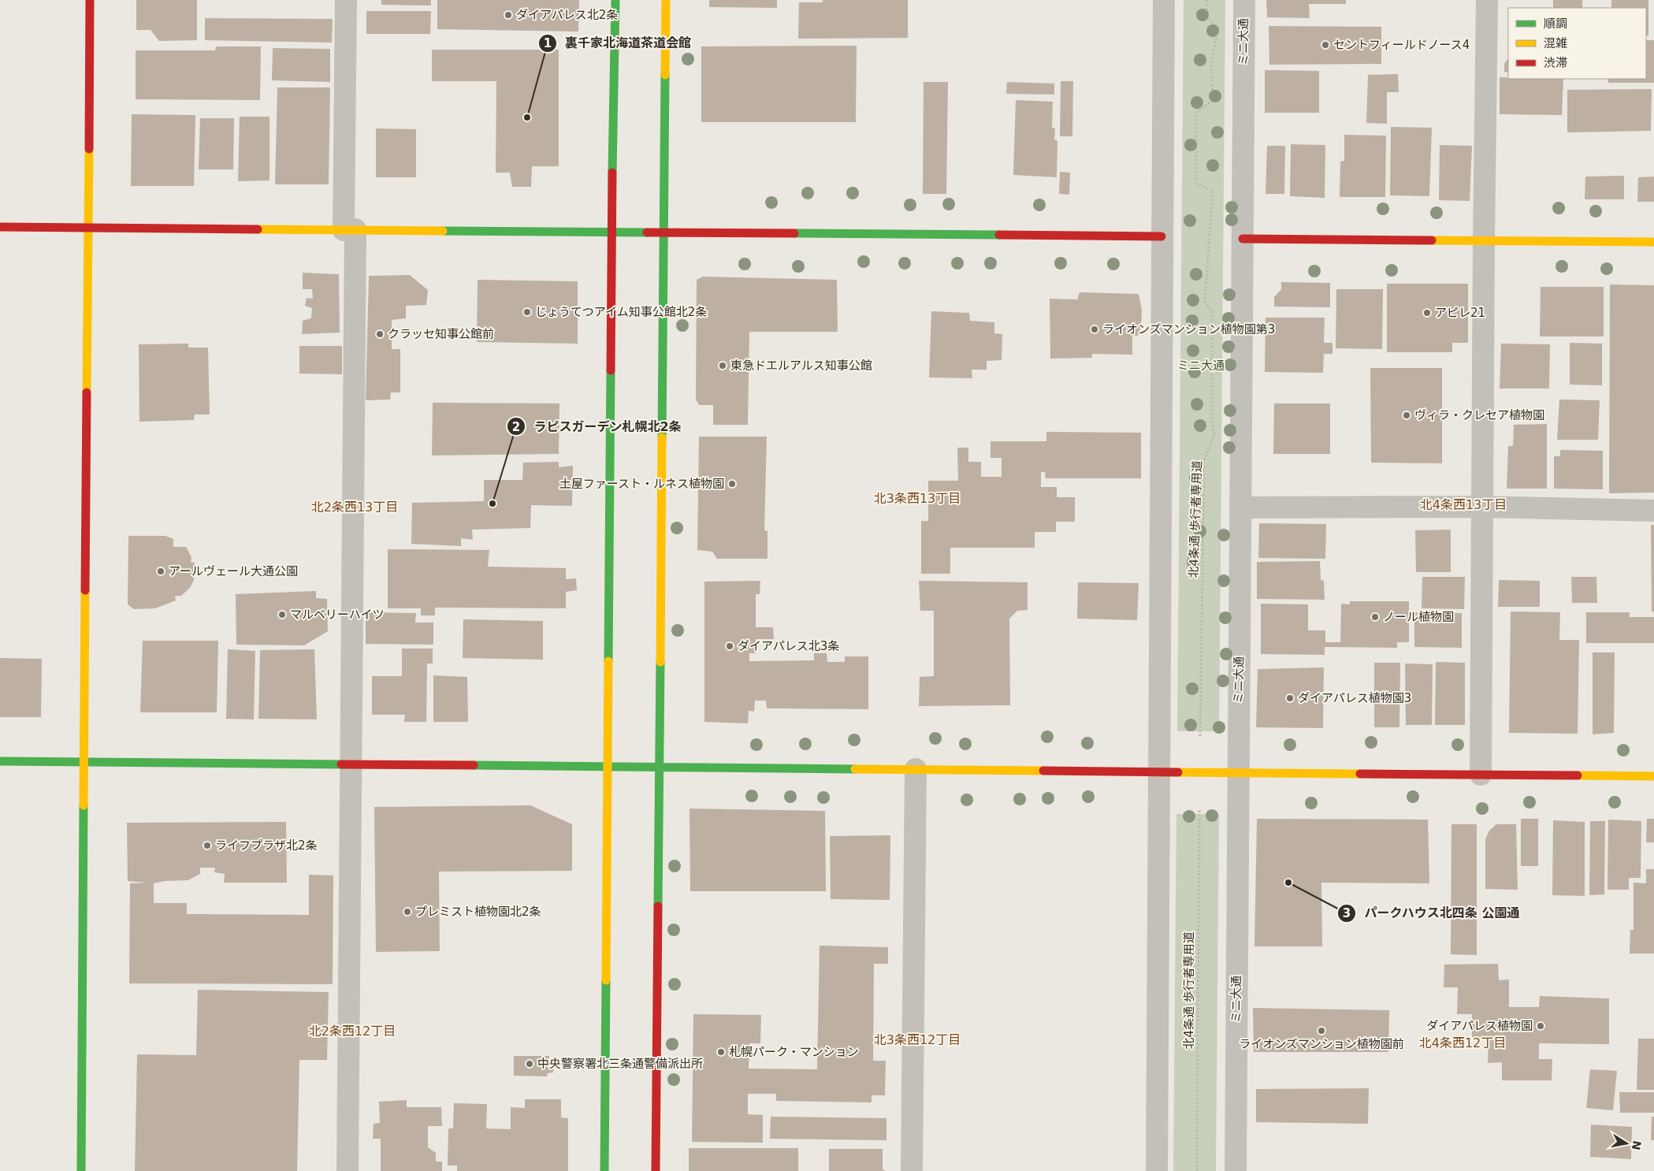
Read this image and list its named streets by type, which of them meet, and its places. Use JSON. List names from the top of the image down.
{
  "streets": {
    "street": ["ミニ大通"],
    "path": ["北4条通 歩行者専用道"]
  },
  "districts": [
    "北3条西13丁目",
    "北4条西13丁目",
    "北2条西13丁目",
    "北2条西12丁目",
    "北3条西12丁目",
    "北4条西12丁目"
  ],
  "parks": ["ミニ大通"],
  "places": [
    "ダイアパレス北2条",
    "セントフィールドノース4",
    "裏千家北海道茶道会館",
    "じょうてつアイム知事公館北2条",
    "アピレ21",
    "ライオンズマンション植物園第3",
    "クラッセ知事公館前",
    "東急ドエルアルス知事公館",
    "ヴィラ・クレセア植物園",
    "土屋ファースト・ルネス植物園",
    "ラピスガーデン札幌北2条",
    "アールヴェール大通公園",
    "マルベリーハイツ",
    "ノール植物園",
    "ダイアパレス北3条",
    "ダイアパレス植物園3",
    "ライフプラザ北2条",
    "パークハウス北四条 公園通",
    "プレミスト植物園北2条",
    "ダイアパレス植物園",
    "ライオンズマンション植物園前",
    "札幌パーク・マンション",
    "中央警察署北三条通警備派出所"
  ],
  "legend": ["順調", "混雑", "渋滞"],
  "north": "right"
}
